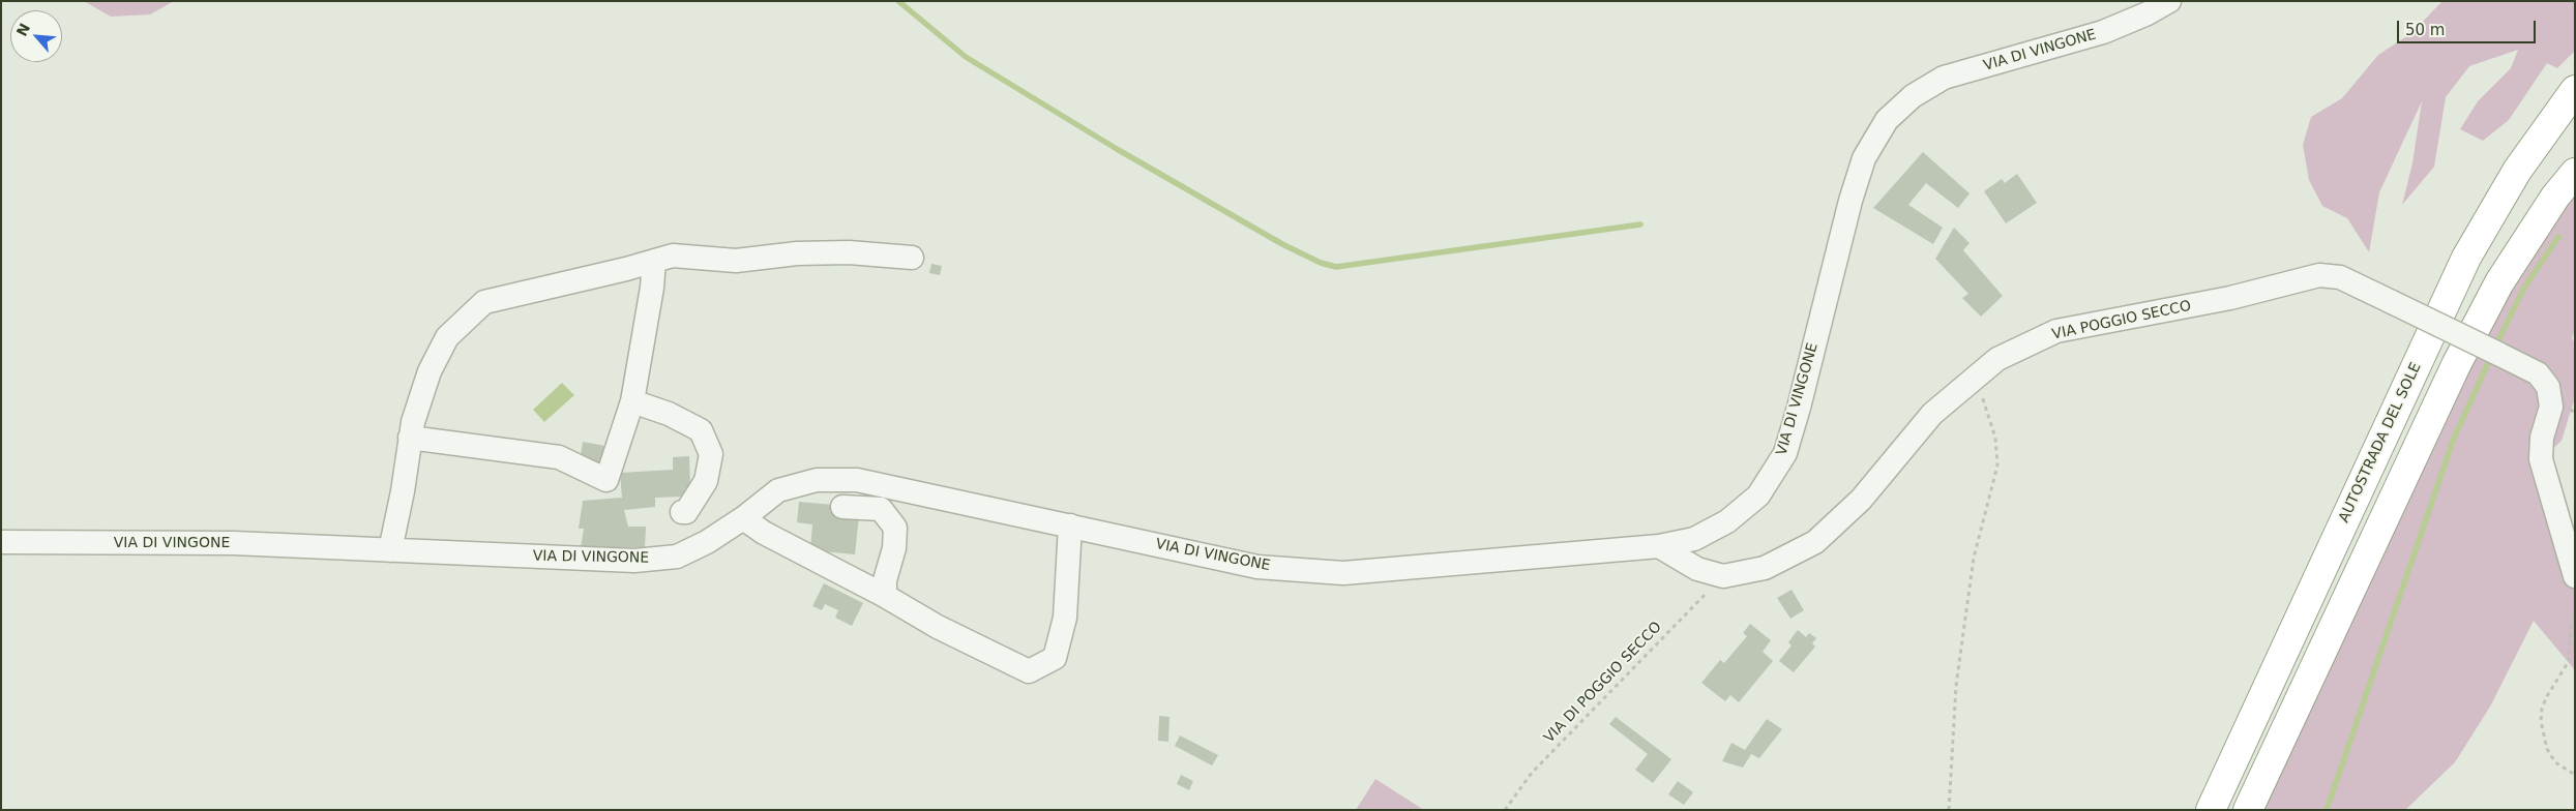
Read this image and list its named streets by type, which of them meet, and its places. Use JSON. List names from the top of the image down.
{
  "streets": {
    "highway": ["AUTOSTRADA DEL SOLE"],
    "street": ["VIA DI VINGONE", "VIA POGGIO SECCO"],
    "path": ["VIA DI POGGIO SECCO"]
  },
  "crossings": [
    ["VIA DI VINGONE", "VIA POGGIO SECCO"],
    ["VIA POGGIO SECCO", "VIA DI POGGIO SECCO"]
  ],
  "scale_bar": "50 m",
  "north": "top left"
}
